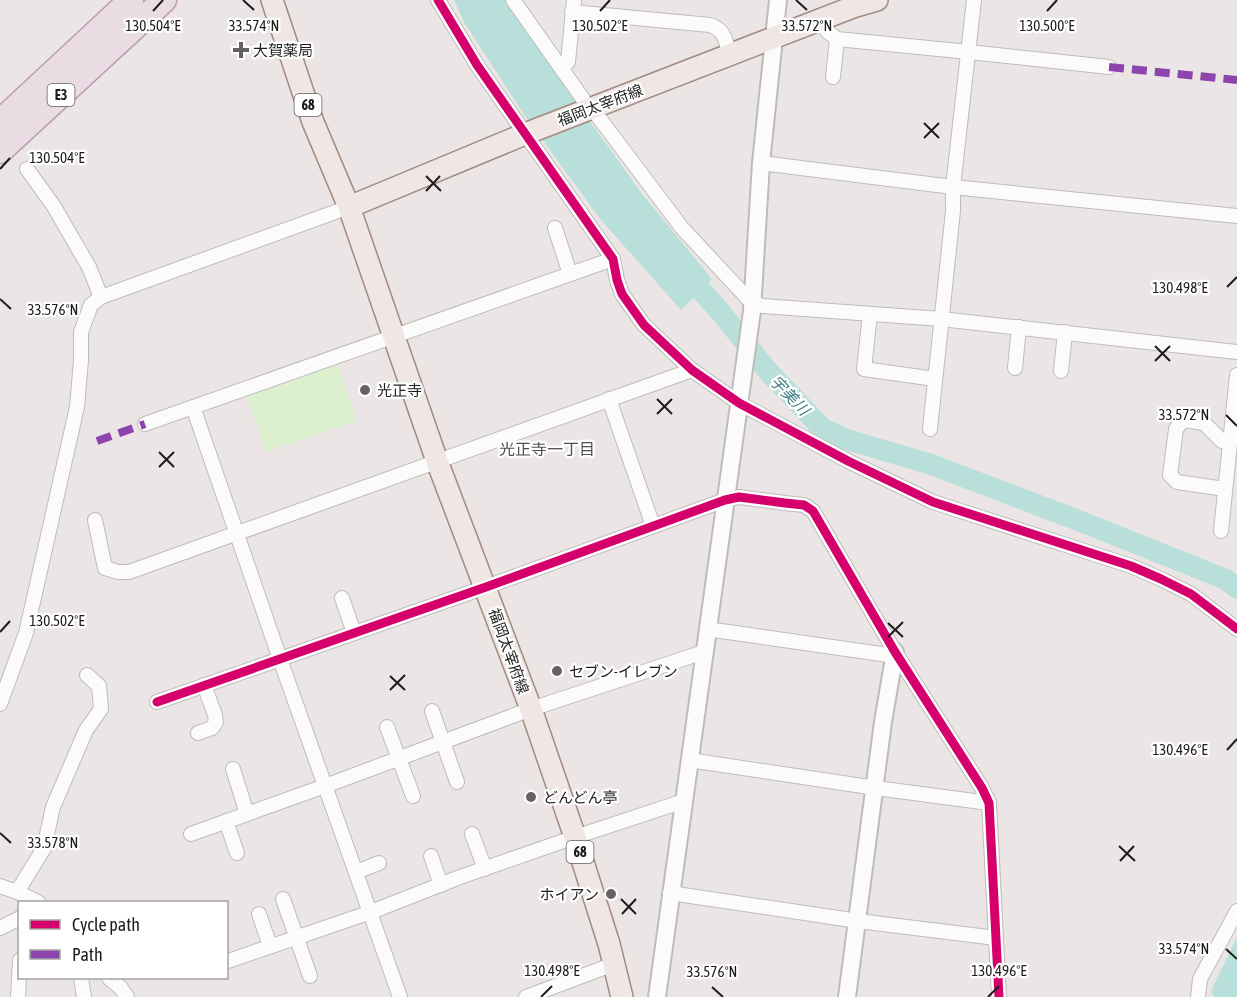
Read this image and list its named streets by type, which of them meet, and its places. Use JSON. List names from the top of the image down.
{
  "streets": {
    "highway": ["E3"],
    "main road": ["68", "福岡太宰府線"]
  },
  "districts": ["光正寺一丁目"],
  "water": ["宇美川"],
  "places": {
    "health": ["大賀薬局"],
    "other": [
      "光正寺",
      "セブン-イレブン",
      "どんどん亭",
      "ホイアン"
    ]
  },
  "legend": ["Cycle path", "Path"],
  "coordinates": [
    "33.574°N",
    "33.572°N",
    "130.502°E",
    "130.500°E",
    "130.504°E",
    "130.498°E",
    "33.576°N",
    "130.496°E",
    "33.578°N"
  ]
}
